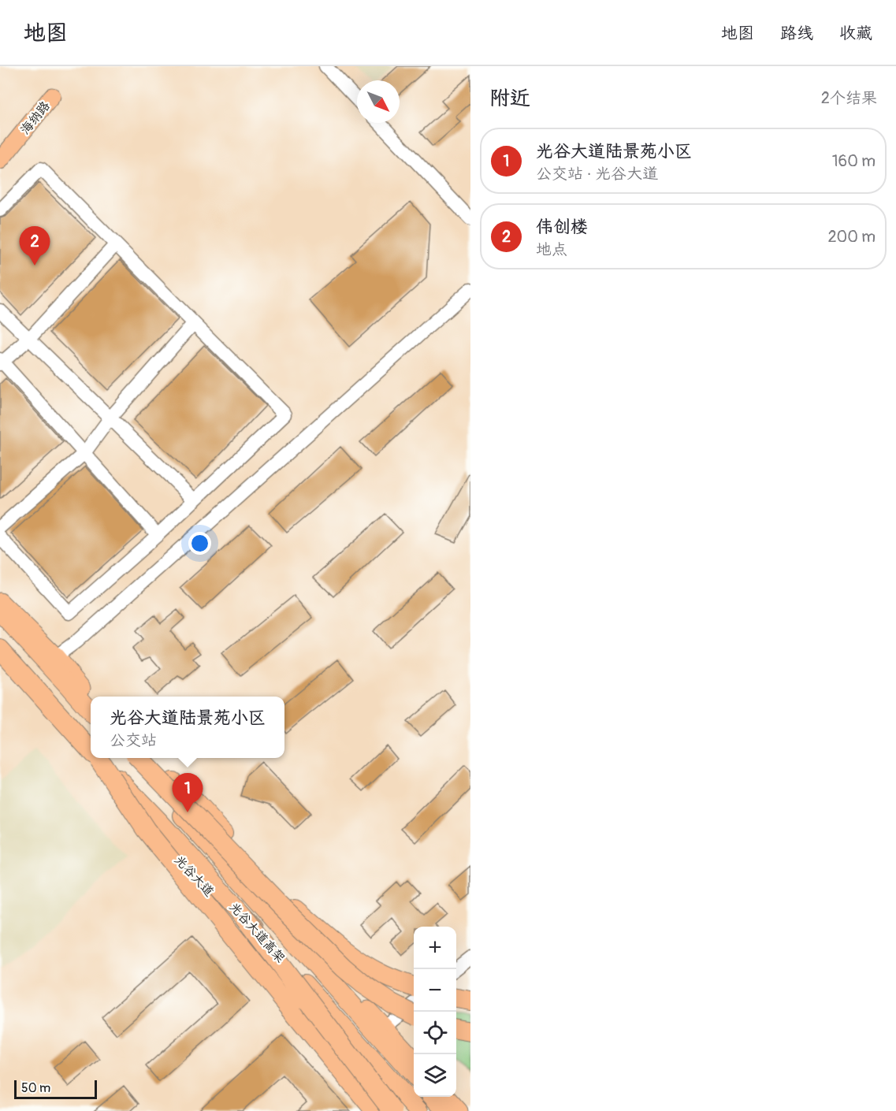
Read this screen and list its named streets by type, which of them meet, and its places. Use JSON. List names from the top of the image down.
{
  "streets": {
    "highway": ["光谷大道高架"],
    "main road": ["海纳路", "光谷大道"]
  },
  "scale_bar": "50 m",
  "north": "bottom right",
  "page": {
    "header": "地图",
    "nav": ["地图", "路线", "收藏"],
    "heading": ["附近", "2个结果"],
    "list": [
      {
        "mark": "1",
        "name": "光谷大道陆景苑小区",
        "note": "公交站 · 光谷大道",
        "value": "160 m"
      },
      {
        "mark": "2",
        "name": "伟创楼",
        "note": "地点",
        "value": "200 m"
      }
    ],
    "pins": ["2", "1"],
    "popup": ["光谷大道陆景苑小区", "公交站"],
    "map_buttons": ["+", "−"],
    "scale": "50 m"
  }
}
